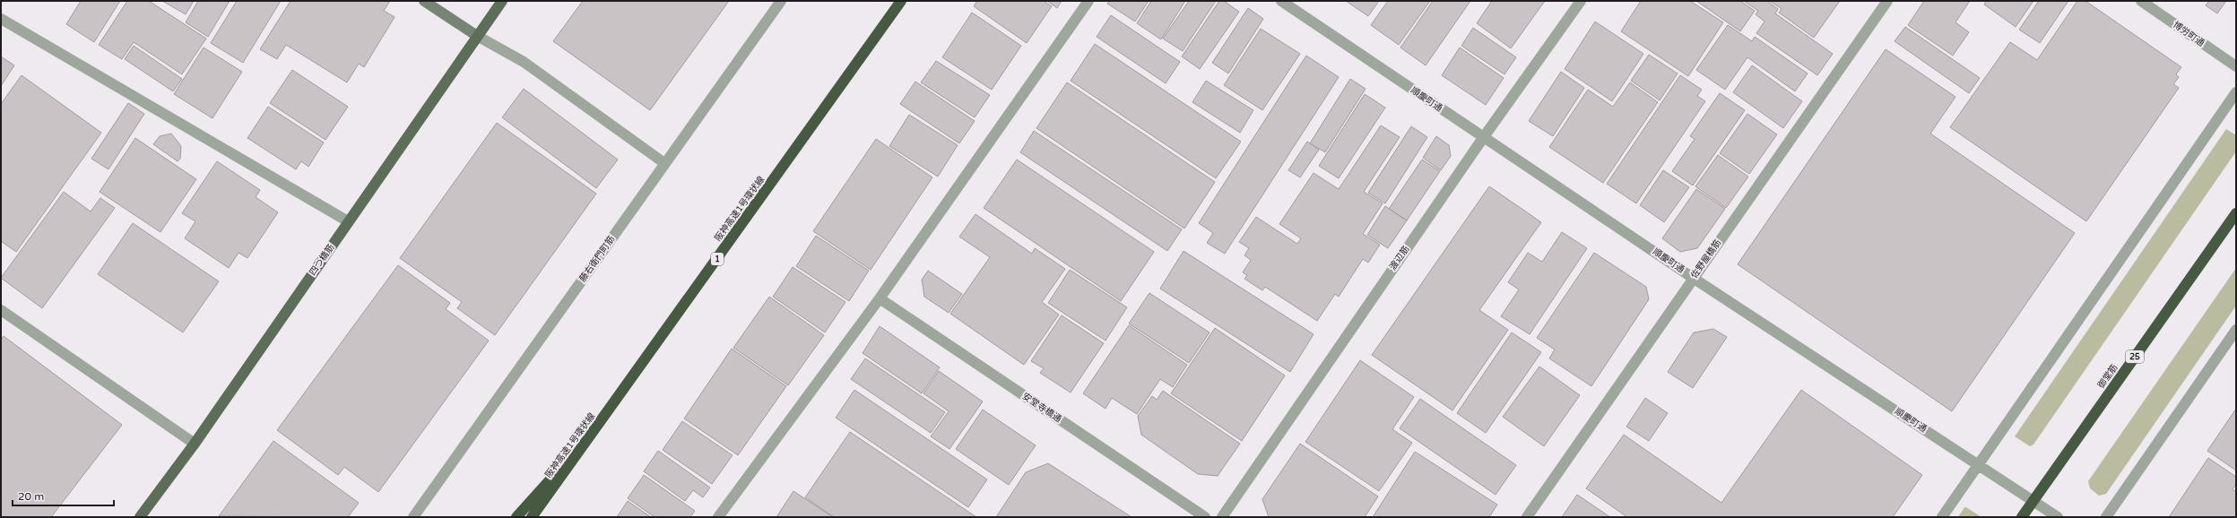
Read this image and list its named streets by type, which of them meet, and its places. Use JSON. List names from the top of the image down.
{
  "streets": {
    "highway": [
      "阪神高速1号環状線",
      "1",
      "25",
      "御堂筋"
    ],
    "main road": ["四つ橋筋"],
    "street": [
      "博労町通",
      "順慶町通",
      "渡辺筋",
      "藤右衛門町筋",
      "佐野屋橋筋",
      "安堂寺橋通"
    ]
  },
  "crossings": [
    ["順慶町通", "渡辺筋"],
    ["順慶町通", "佐野屋橋筋"],
    ["順慶町通", "御堂筋"]
  ],
  "scale_bar": "20 m"
}
